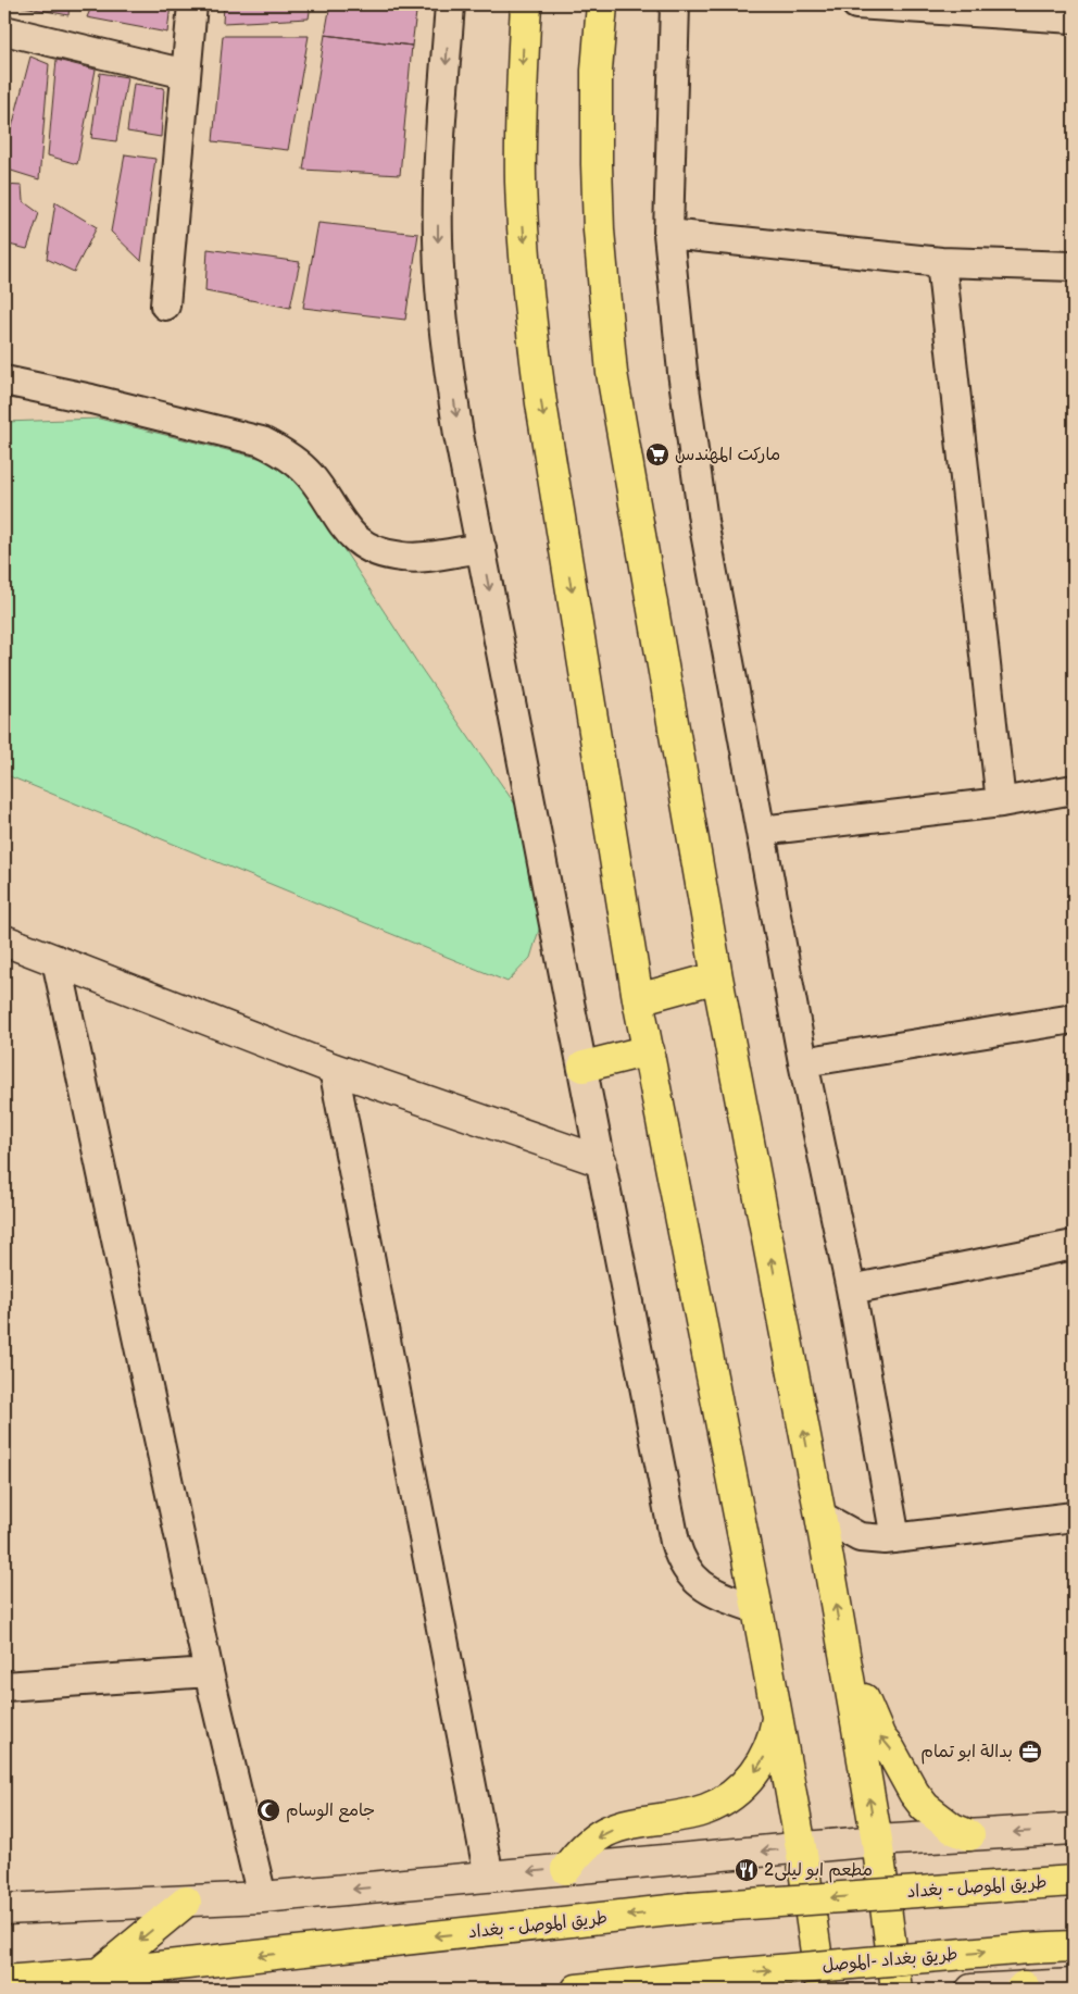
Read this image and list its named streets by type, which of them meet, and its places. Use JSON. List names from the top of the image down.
{
  "streets": {
    "main road": ["طريق الموصل - بغداد", "طريق بغداد -الموصل"]
  },
  "places": {
    "supermarket": ["ماركت المهندس"],
    "office": ["بدالة ابو تمام"],
    "mosque": ["جامع الوسام"],
    "restaurant": ["مطعم ابو ليلى2"]
  }
}
